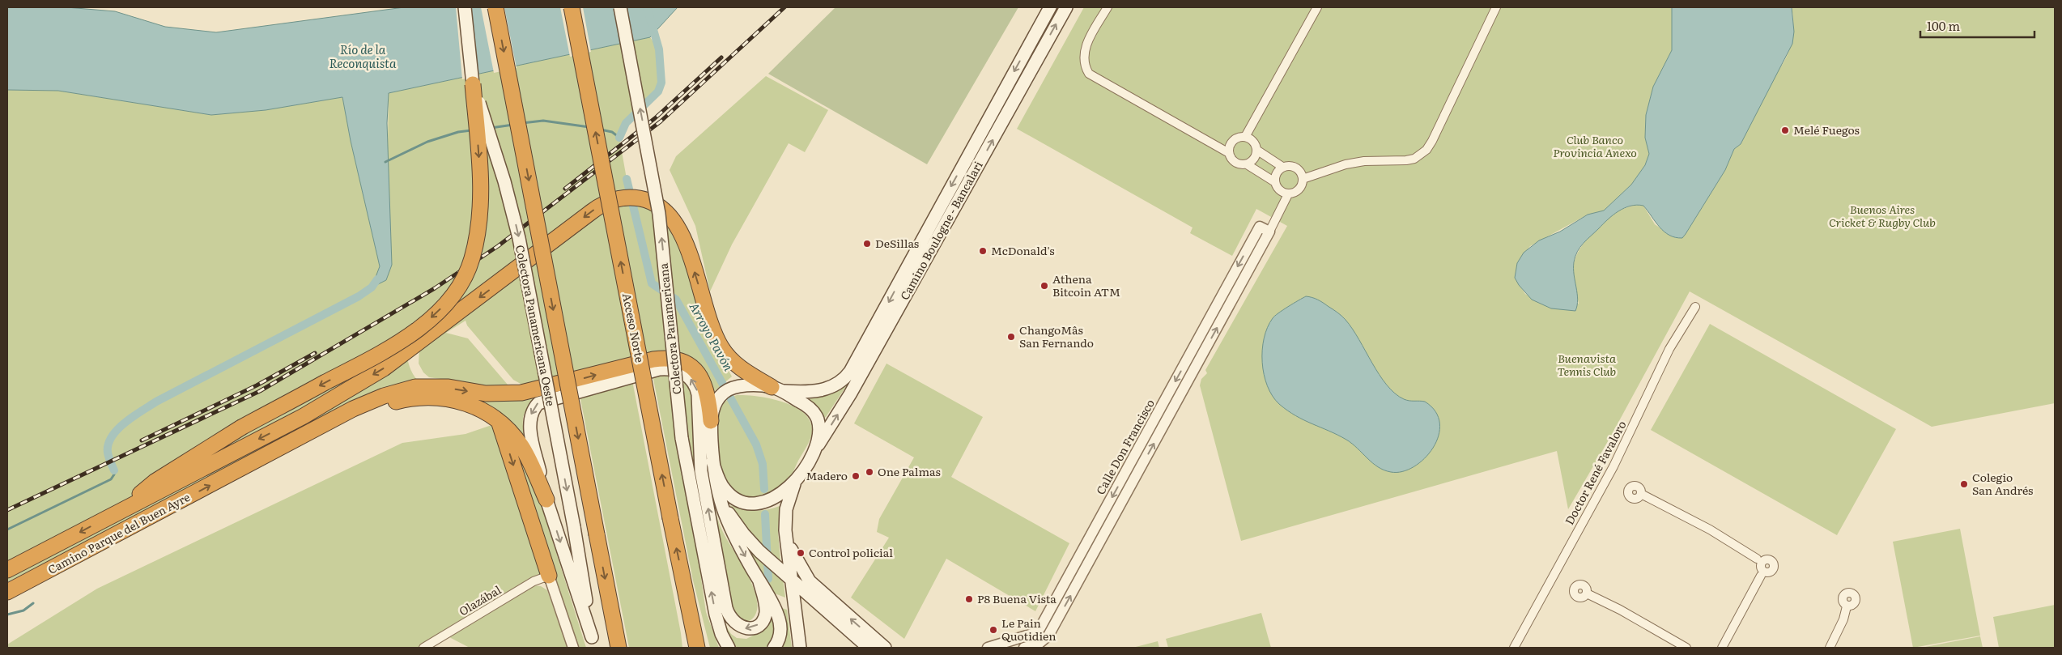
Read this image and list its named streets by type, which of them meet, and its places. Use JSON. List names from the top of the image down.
{
  "streets": {
    "highway": ["Acceso Norte", "Camino Parque del Buen Ayre"],
    "main road": ["Camino Boulogne - Bancalari", "Colectora Panamericana Oeste", "Colectora Panamericana"],
    "street": ["Calle Don Francisco", "Doctor René Favaloro", "Olazábal"]
  },
  "one_way": ["Colectora Panamericana Oeste"],
  "water": ["Río de la Reconquista", "Arroyo Pavón"],
  "parks": ["Club Banco Provincia Anexo", "Buenos Aires Cricket & Rugby Club", "Buenavista Tennis Club"],
  "places": [
    "Melé Fuegos",
    "DeSillas",
    "McDonald's",
    "Athena Bitcoin ATM",
    "ChangoMâs San Fernando",
    "One Palmas",
    "Madero",
    "Colegio San Andrés",
    "Control policial",
    "P8 Buena Vista",
    "Le Pain Quotidien"
  ],
  "scale_bar": "100 m"
}
